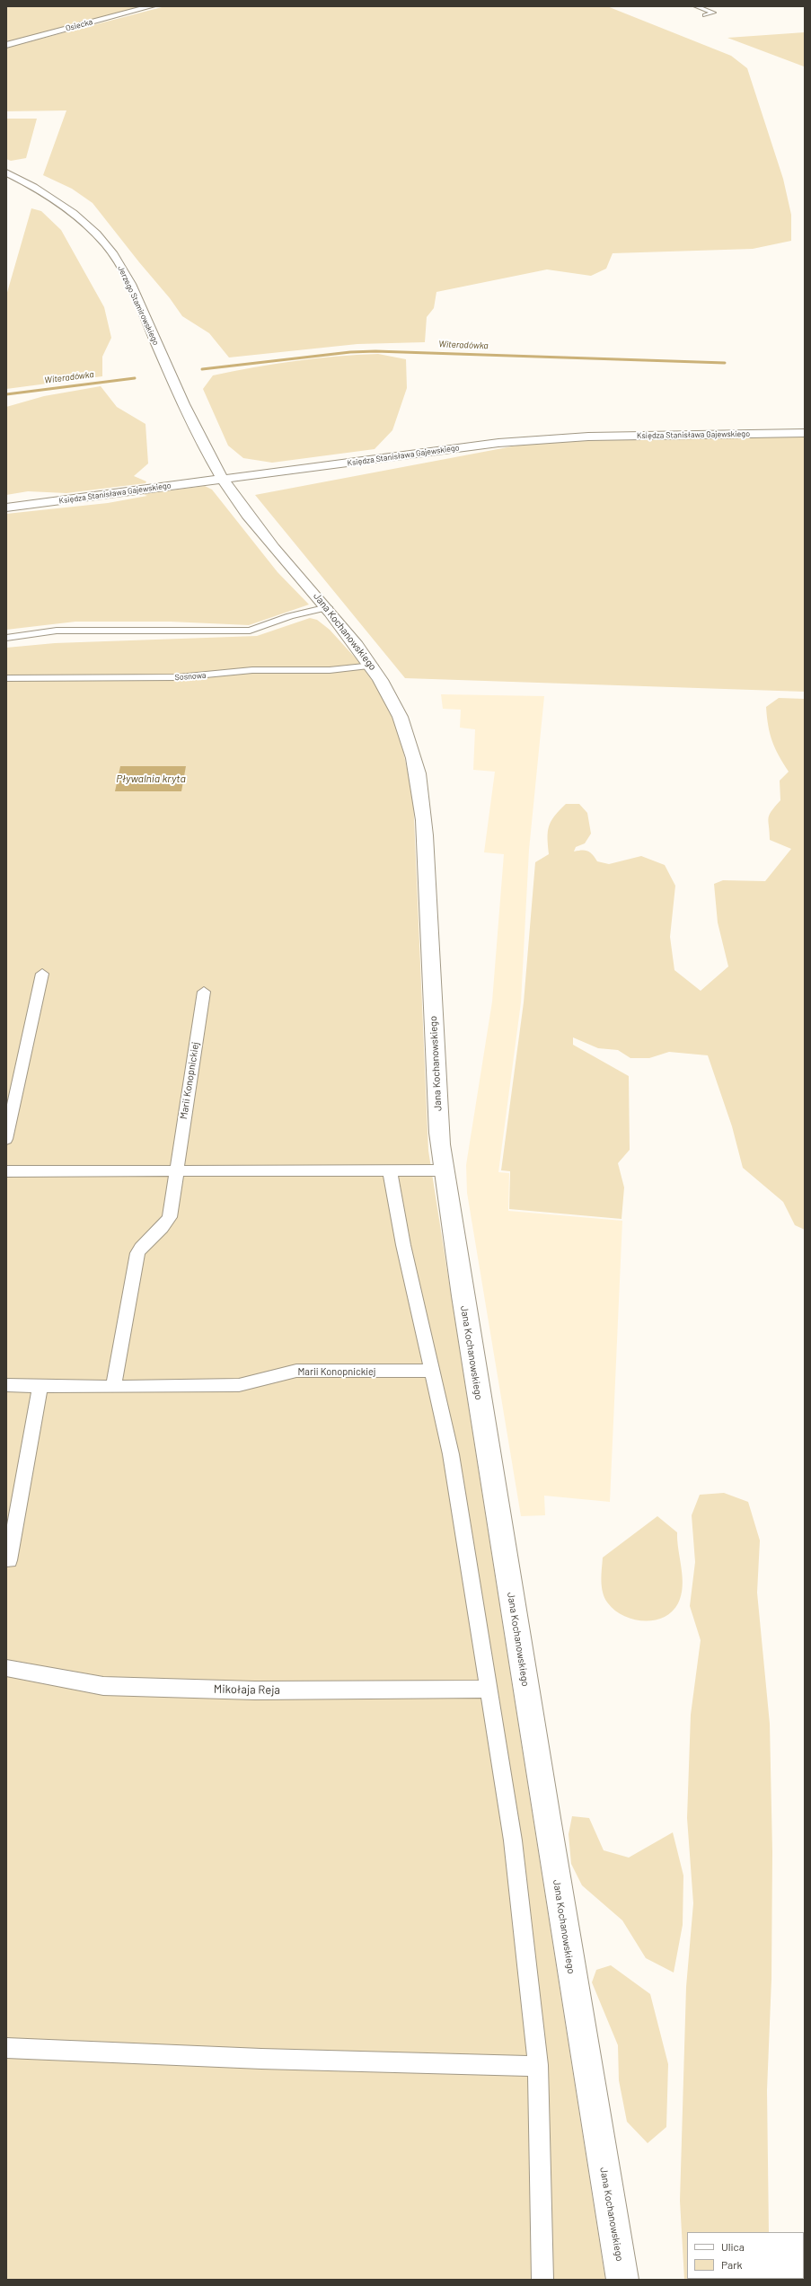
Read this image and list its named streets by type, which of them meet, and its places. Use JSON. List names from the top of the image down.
{
  "streets": {
    "main road": [
      "Osiecka",
      "Jerzego Stamirowskiego",
      "Księdza Stanisława Gajewskiego",
      "Jana Kochanowskiego"
    ],
    "street": ["Sosnowa", "Marii Konopnickiej", "Mikołaja Reja"]
  },
  "crossings": [
    ["Jerzego Stamirowskiego", "Księdza Stanisława Gajewskiego"],
    ["Jerzego Stamirowskiego", "Jana Kochanowskiego"],
    ["Księdza Stanisława Gajewskiego", "Jana Kochanowskiego"],
    ["Jana Kochanowskiego", "Sosnowa"]
  ],
  "water": ["Witeradówka", "Pływalnia kryta"],
  "legend": ["Ulica", "Park"]
}
